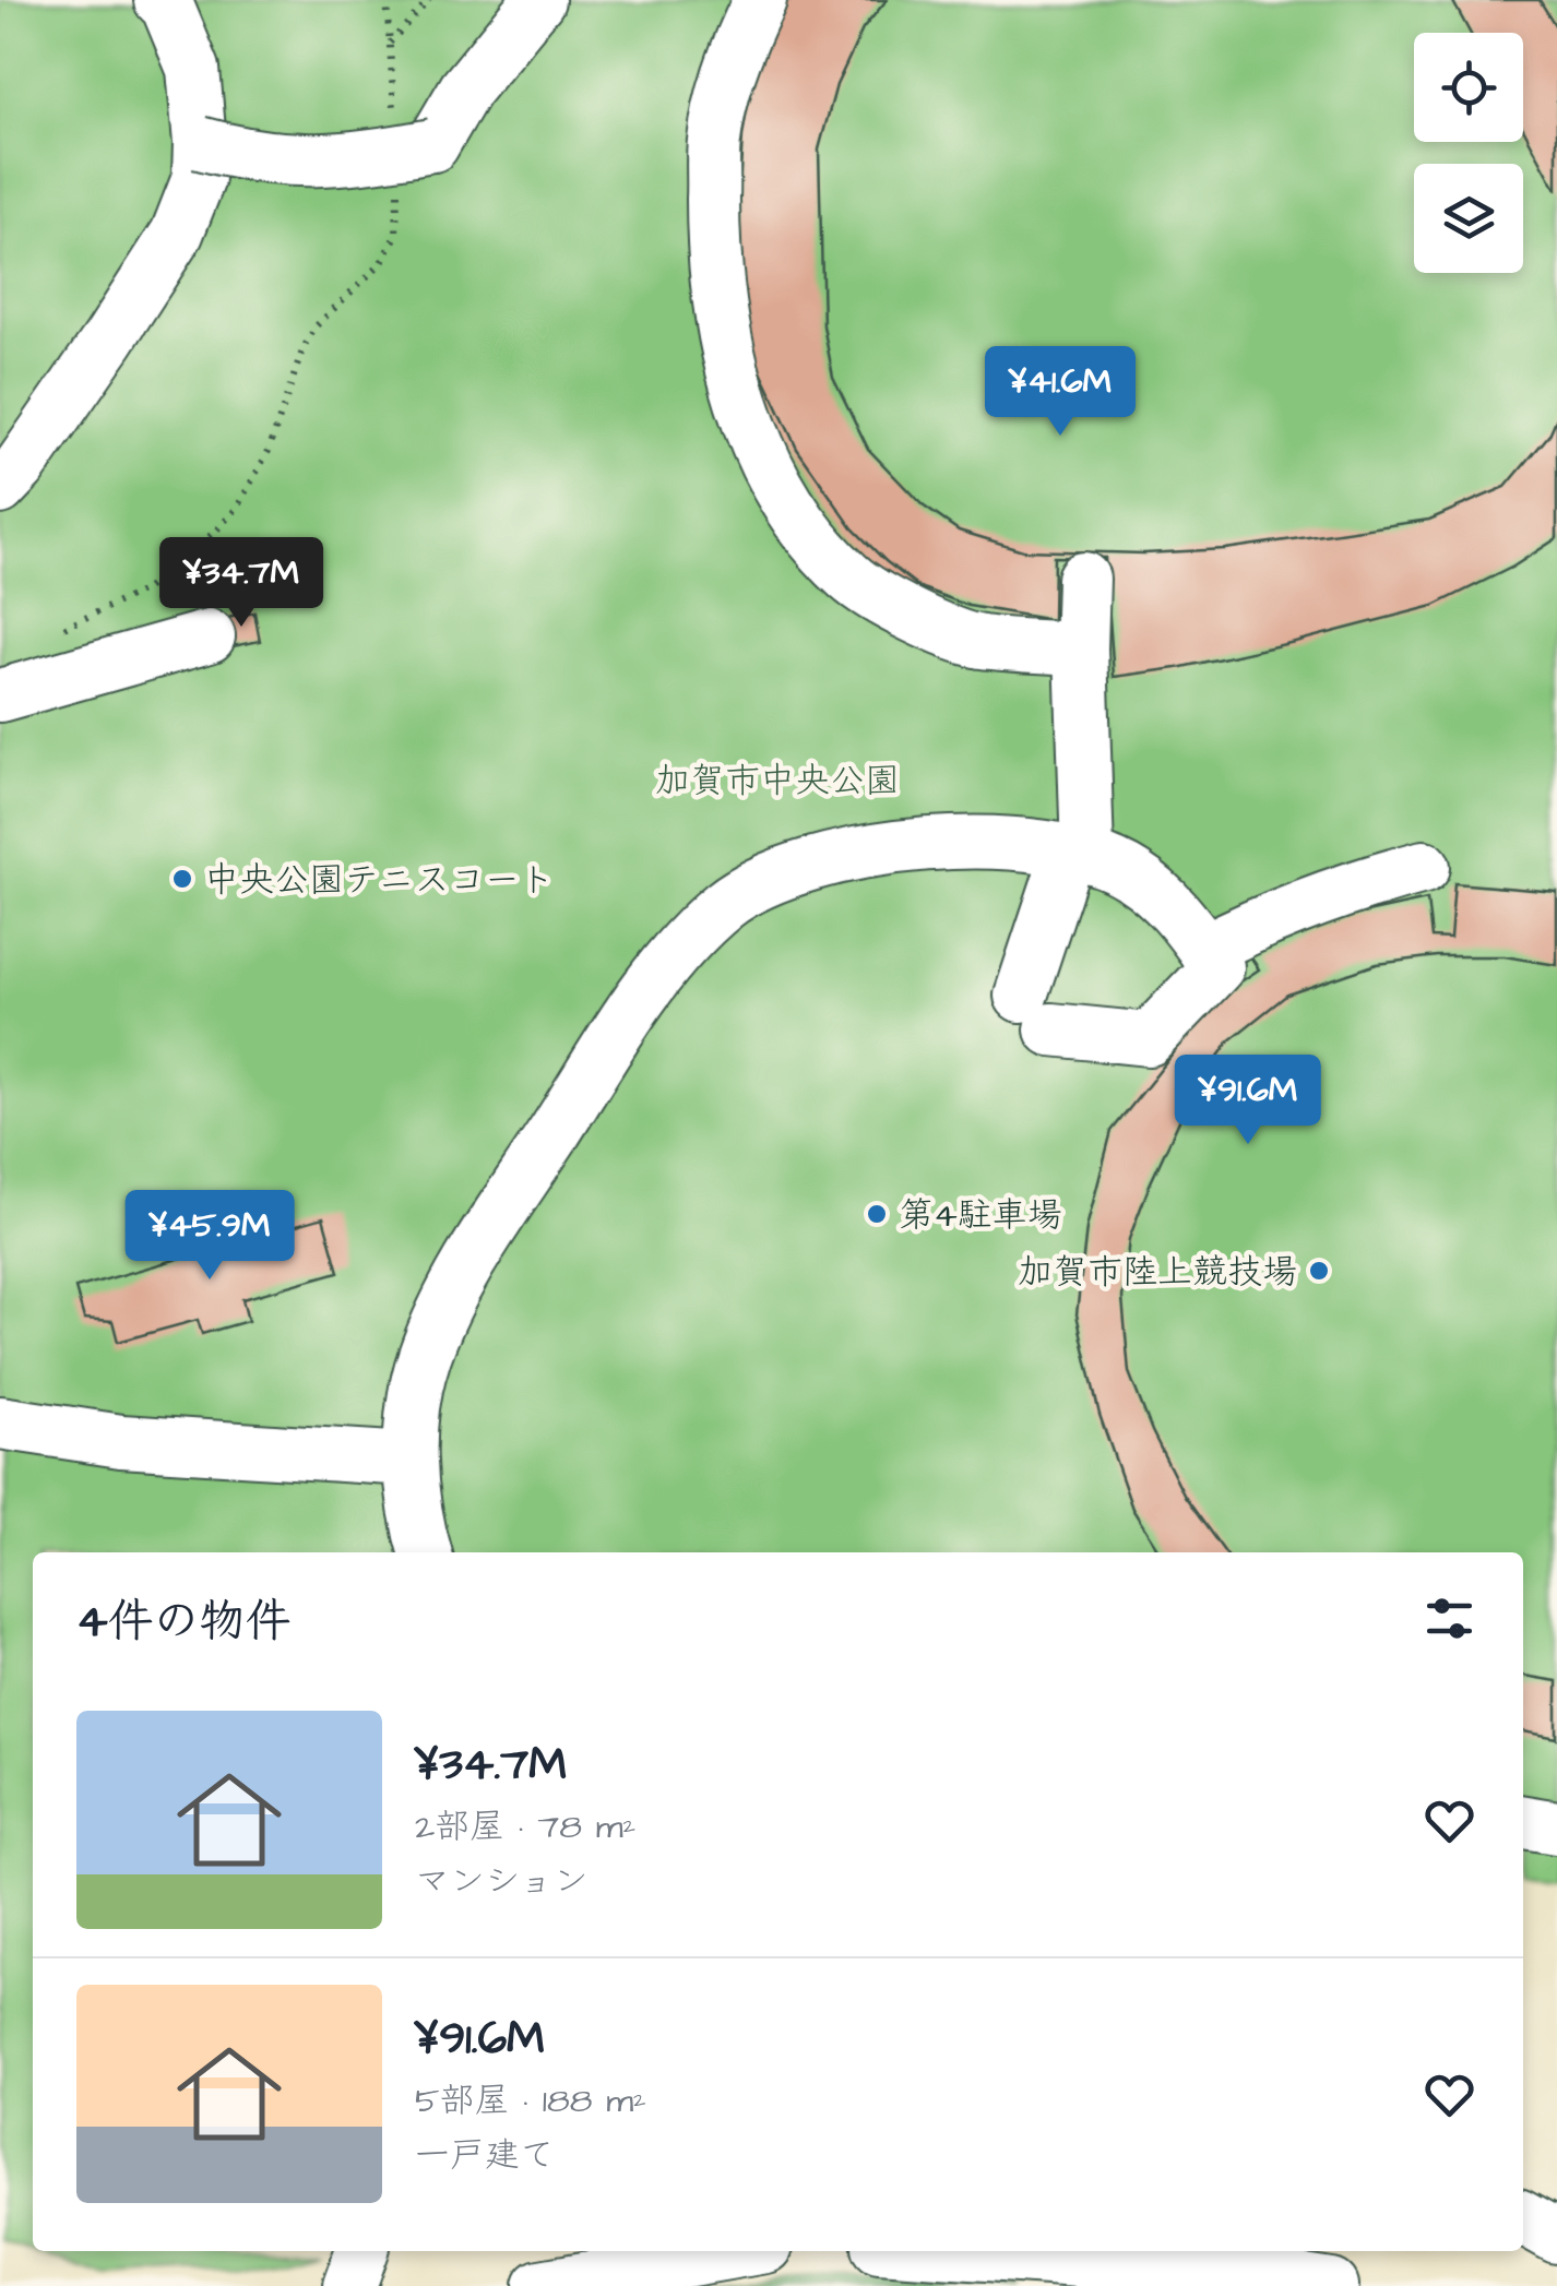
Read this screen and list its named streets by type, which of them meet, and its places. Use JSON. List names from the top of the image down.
{
  "parks": ["加賀市中央公園"],
  "places": ["中央公園テニスコート", "第4駐車場", "加賀市陸上競技場"],
  "page": {
    "price": [
      "¥41.6M",
      "¥34.7M",
      "¥91.6M",
      "¥45.9M"
    ],
    "heading": "4件の物件",
    "list": [
      {
        "name": "¥34.7M",
        "note": "2部屋 · 78 m² · マンション"
      },
      {
        "name": "¥91.6M",
        "note": "5部屋 · 188 m² · 一戸建て"
      }
    ]
  }
}
